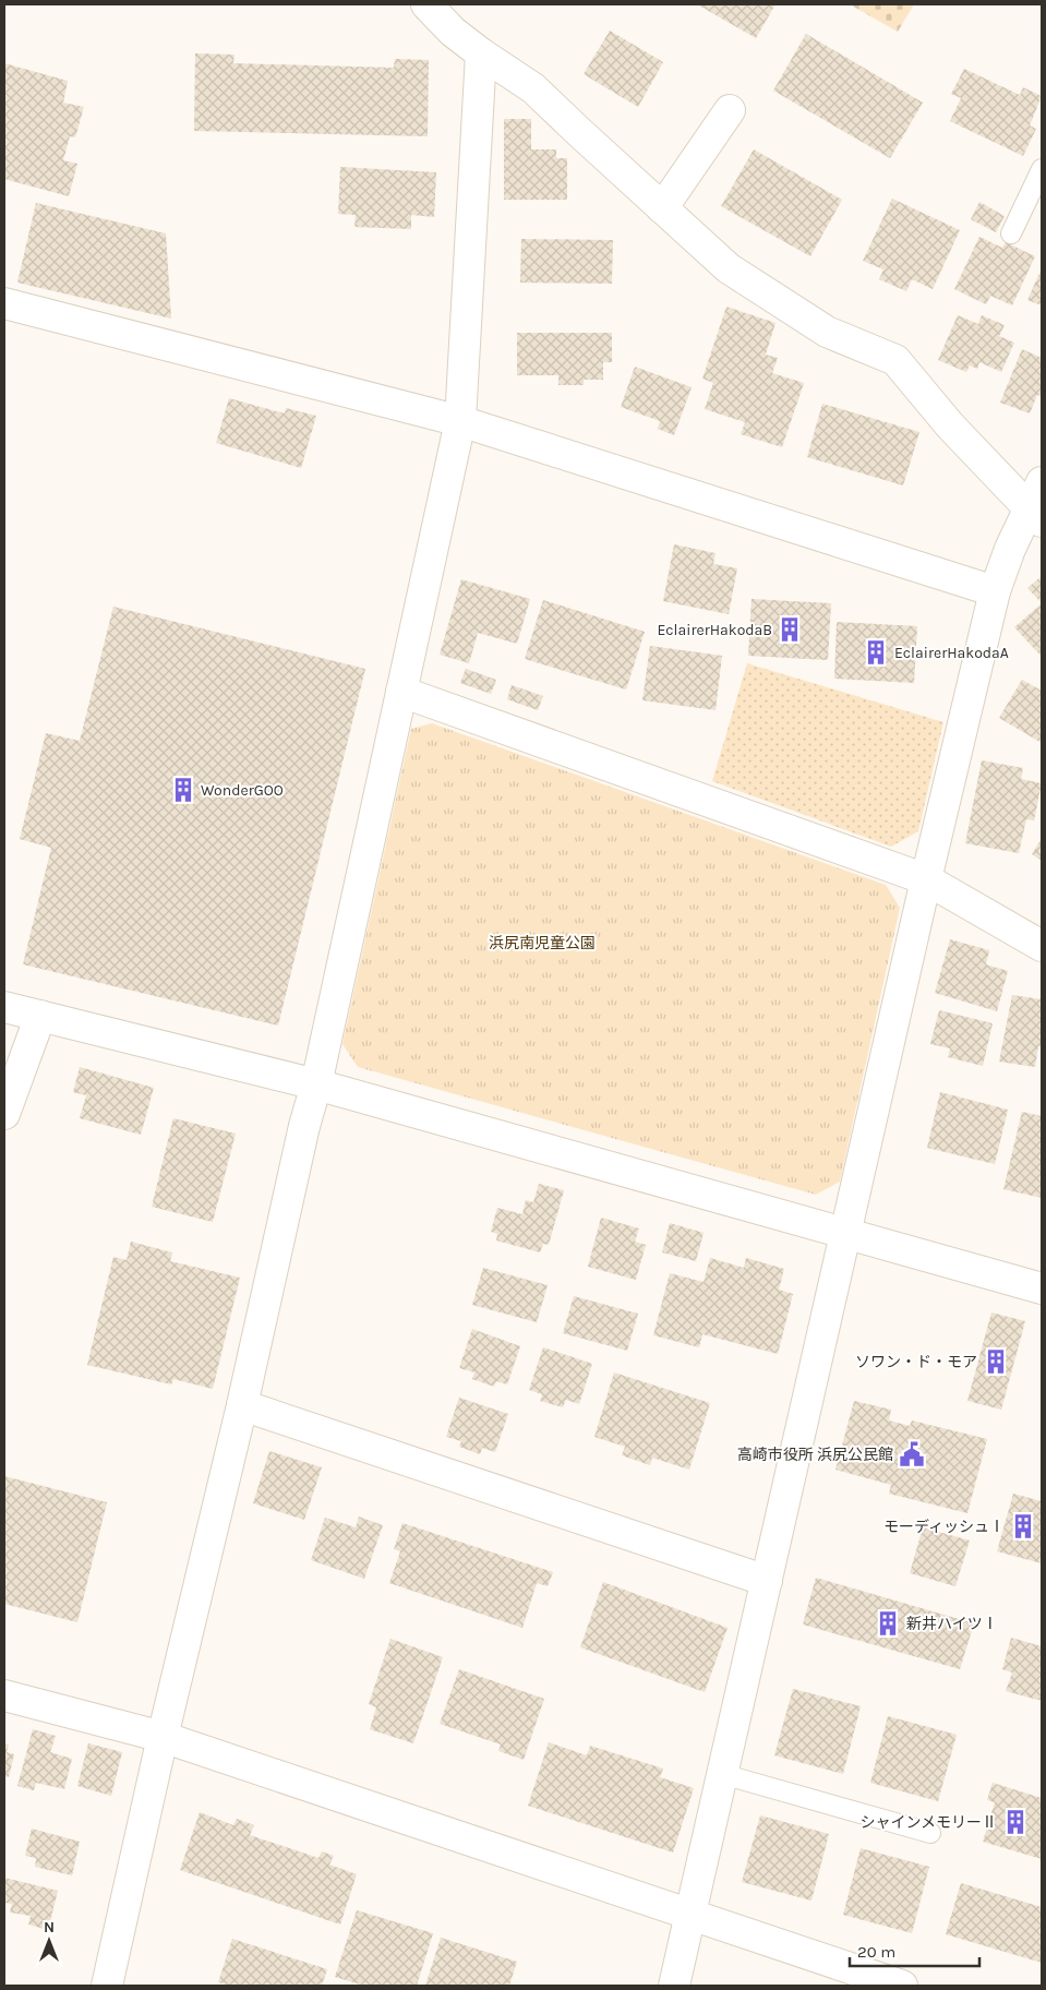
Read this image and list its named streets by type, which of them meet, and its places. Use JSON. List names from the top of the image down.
{
  "parks": ["浜尻南児童公園"],
  "places": {
    "building": [
      "EclairerHakodaB",
      "EclairerHakodaA",
      "WonderGOO",
      "ソワン・ド・モア",
      "モーディッシュⅠ",
      "新井ハイツⅠ",
      "シャインメモリーⅡ"
    ],
    "public building": ["高崎市役所 浜尻公民館"]
  },
  "scale_bar": "20 m",
  "north": "top"
}
